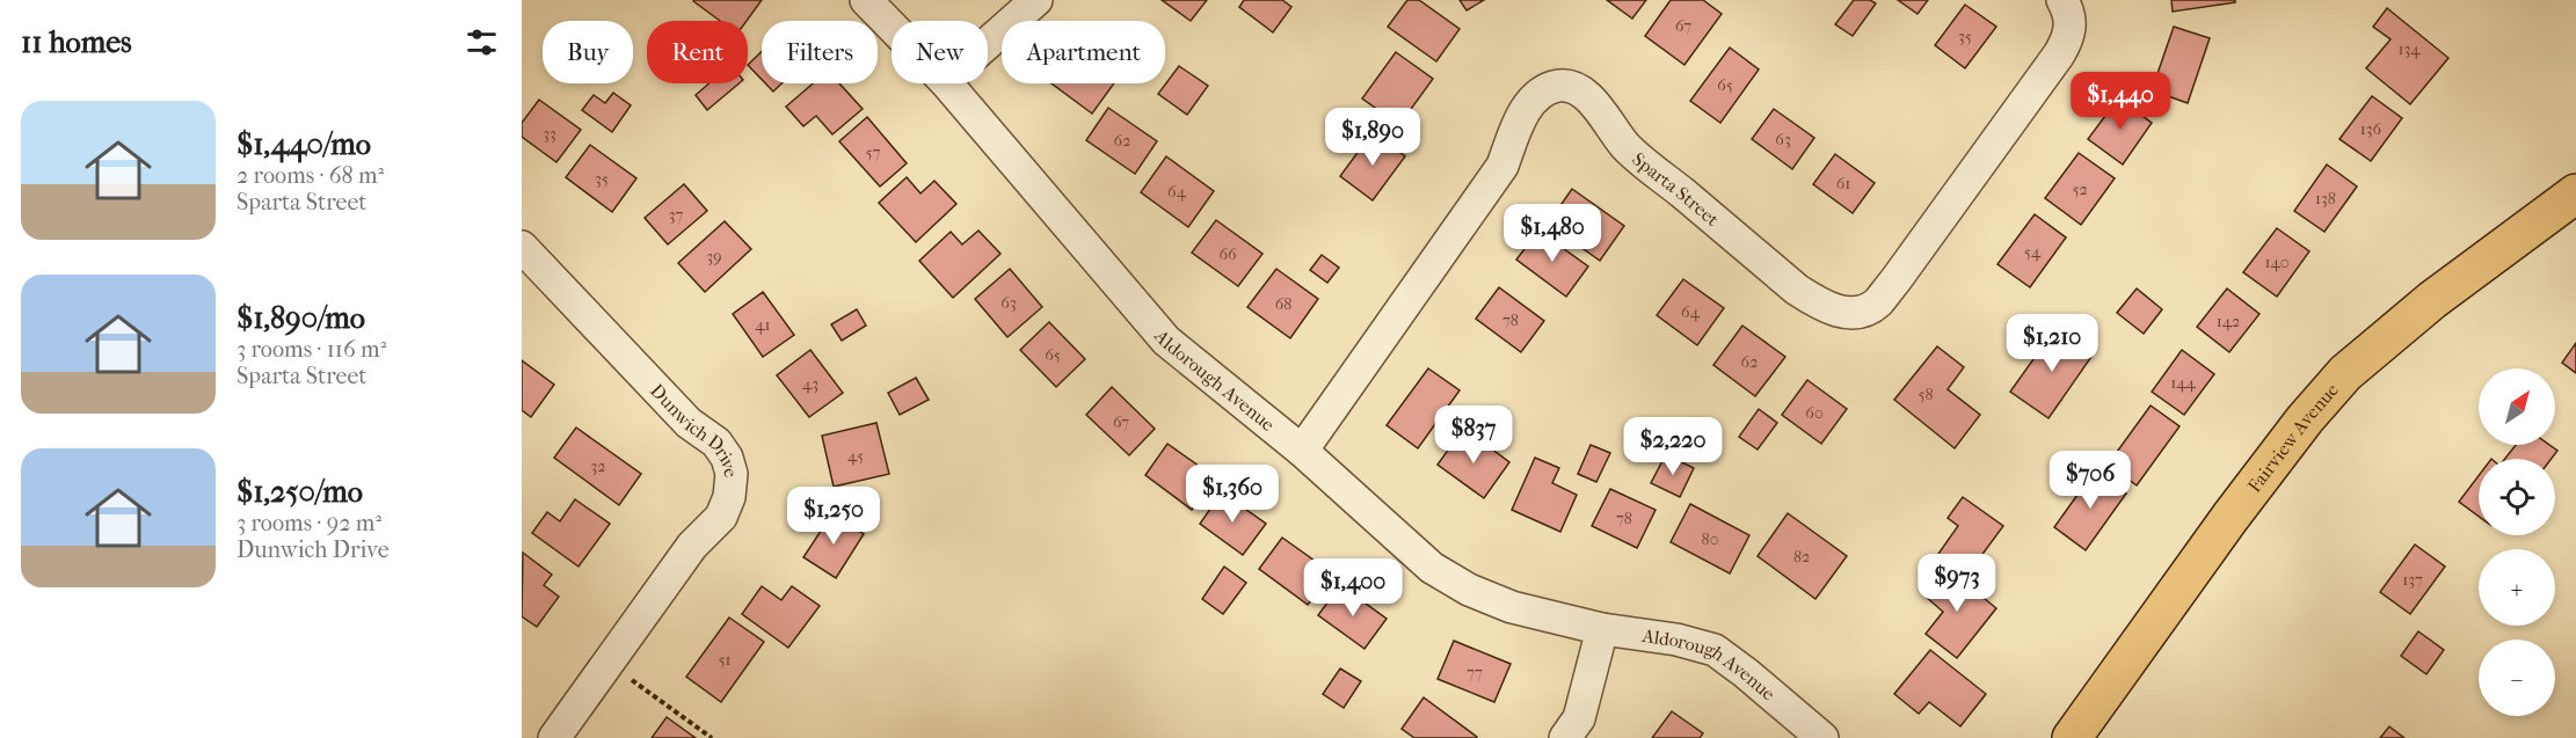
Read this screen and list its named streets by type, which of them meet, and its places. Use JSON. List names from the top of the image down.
{
  "streets": {
    "main road": ["Fairview Avenue"],
    "street": ["Sparta Street", "Aldorough Avenue", "Dunwich Drive"]
  },
  "crossings": [
    ["Sparta Street", "Aldorough Avenue"]
  ],
  "house_numbers": [
    "67",
    "35",
    "134",
    "65",
    "136",
    "33",
    "63",
    "62",
    "57",
    "35",
    "61",
    "52",
    "64",
    "138",
    "37",
    "54",
    "66",
    "39",
    "140",
    "63",
    "68",
    "64",
    "78",
    "142",
    "41",
    "65",
    "62",
    "144",
    "43",
    "58",
    "60",
    "67",
    "45",
    "32",
    "78",
    "80",
    "82",
    "137",
    "51",
    "77"
  ],
  "north": "top right",
  "page": {
    "heading": "11 homes",
    "chip": [
      "Buy",
      "Rent",
      "Filters",
      "New",
      "Apartment"
    ],
    "price": [
      "$1,440",
      "$1,890",
      "$1,480",
      "$1,210",
      "$837",
      "$2,220",
      "$706",
      "$1,360",
      "$1,250",
      "$973",
      "$1,400"
    ],
    "list": [
      {
        "name": "$1,440/mo",
        "note": "2 rooms · 68 m² · Sparta Street"
      },
      {
        "name": "$1,890/mo",
        "note": "3 rooms · 116 m² · Sparta Street"
      },
      {
        "name": "$1,250/mo",
        "note": "3 rooms · 92 m² · Dunwich Drive"
      }
    ],
    "map_buttons": ["+", "−"]
  }
}
